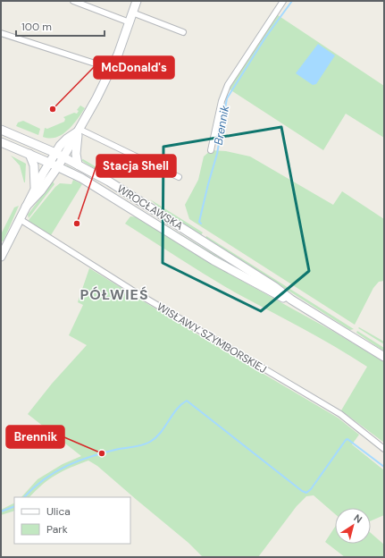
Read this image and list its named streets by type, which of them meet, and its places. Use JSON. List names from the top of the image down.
{
  "streets": {
    "main road": ["WROCŁAWSKA"],
    "street": ["WISŁAWY SZYMBORSKIEJ"]
  },
  "districts": ["PÓŁWIEŚ"],
  "water": ["Brennik"],
  "places": ["McDonald's", "Stacja Shell", "Brennik"],
  "legend": ["Ulica", "Park"],
  "scale_bar": "100 m",
  "north": "top right"
}
